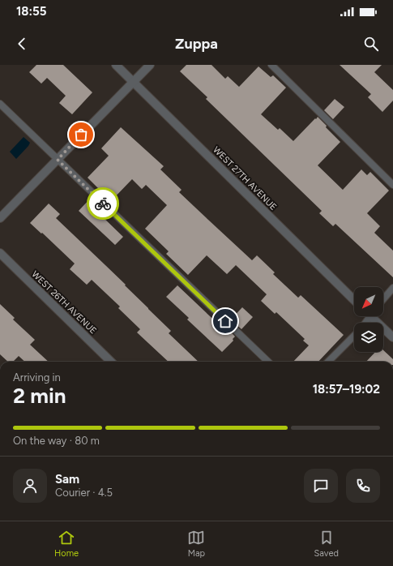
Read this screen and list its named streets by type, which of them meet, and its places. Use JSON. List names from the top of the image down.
{
  "streets": {
    "street": ["WEST 27TH AVENUE", "WEST 26TH AVENUE"]
  },
  "north": "bottom left",
  "page": {
    "status": "18:55",
    "header": "Zuppa",
    "heading": ["2 min", "Arriving in", "18:57–19:02"],
    "panel": ["Sam", "Courier · 4.5"],
    "bar": "On the way · 80 m",
    "tabs": ["Home", "Map", "Saved"]
  }
}
